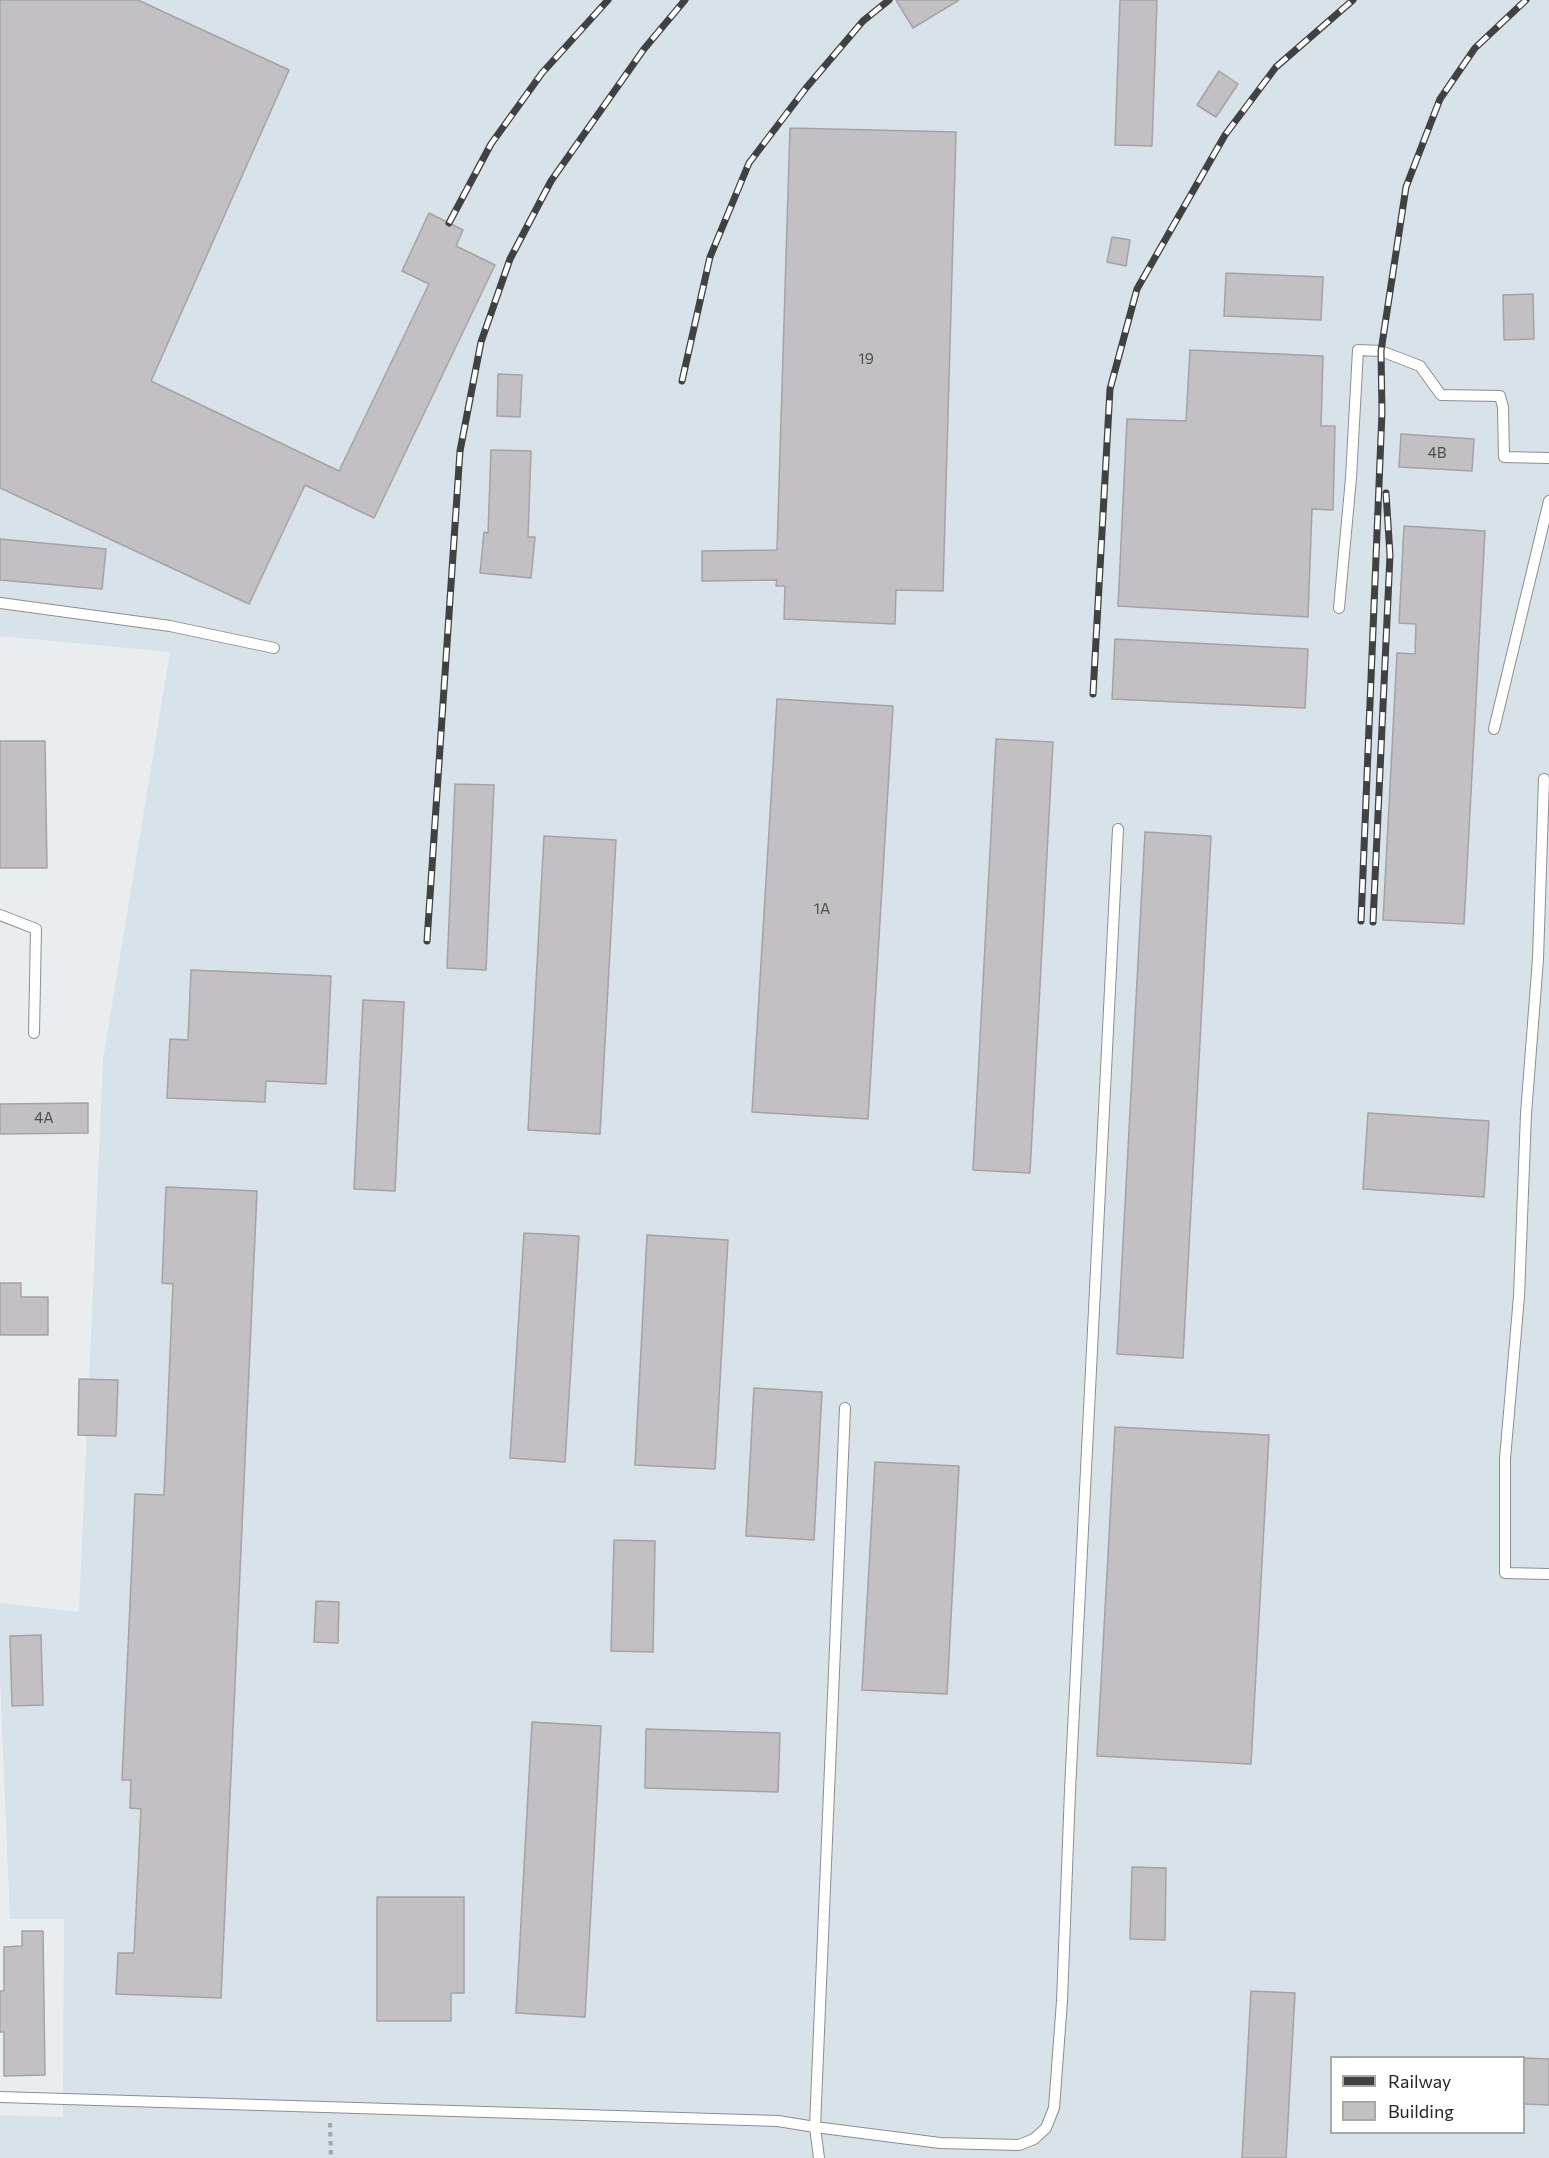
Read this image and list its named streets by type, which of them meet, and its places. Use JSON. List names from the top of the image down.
{
  "house_numbers": [
    "19",
    "4В",
    "1А",
    "4А"
  ],
  "legend": ["Railway", "Building"]
}
